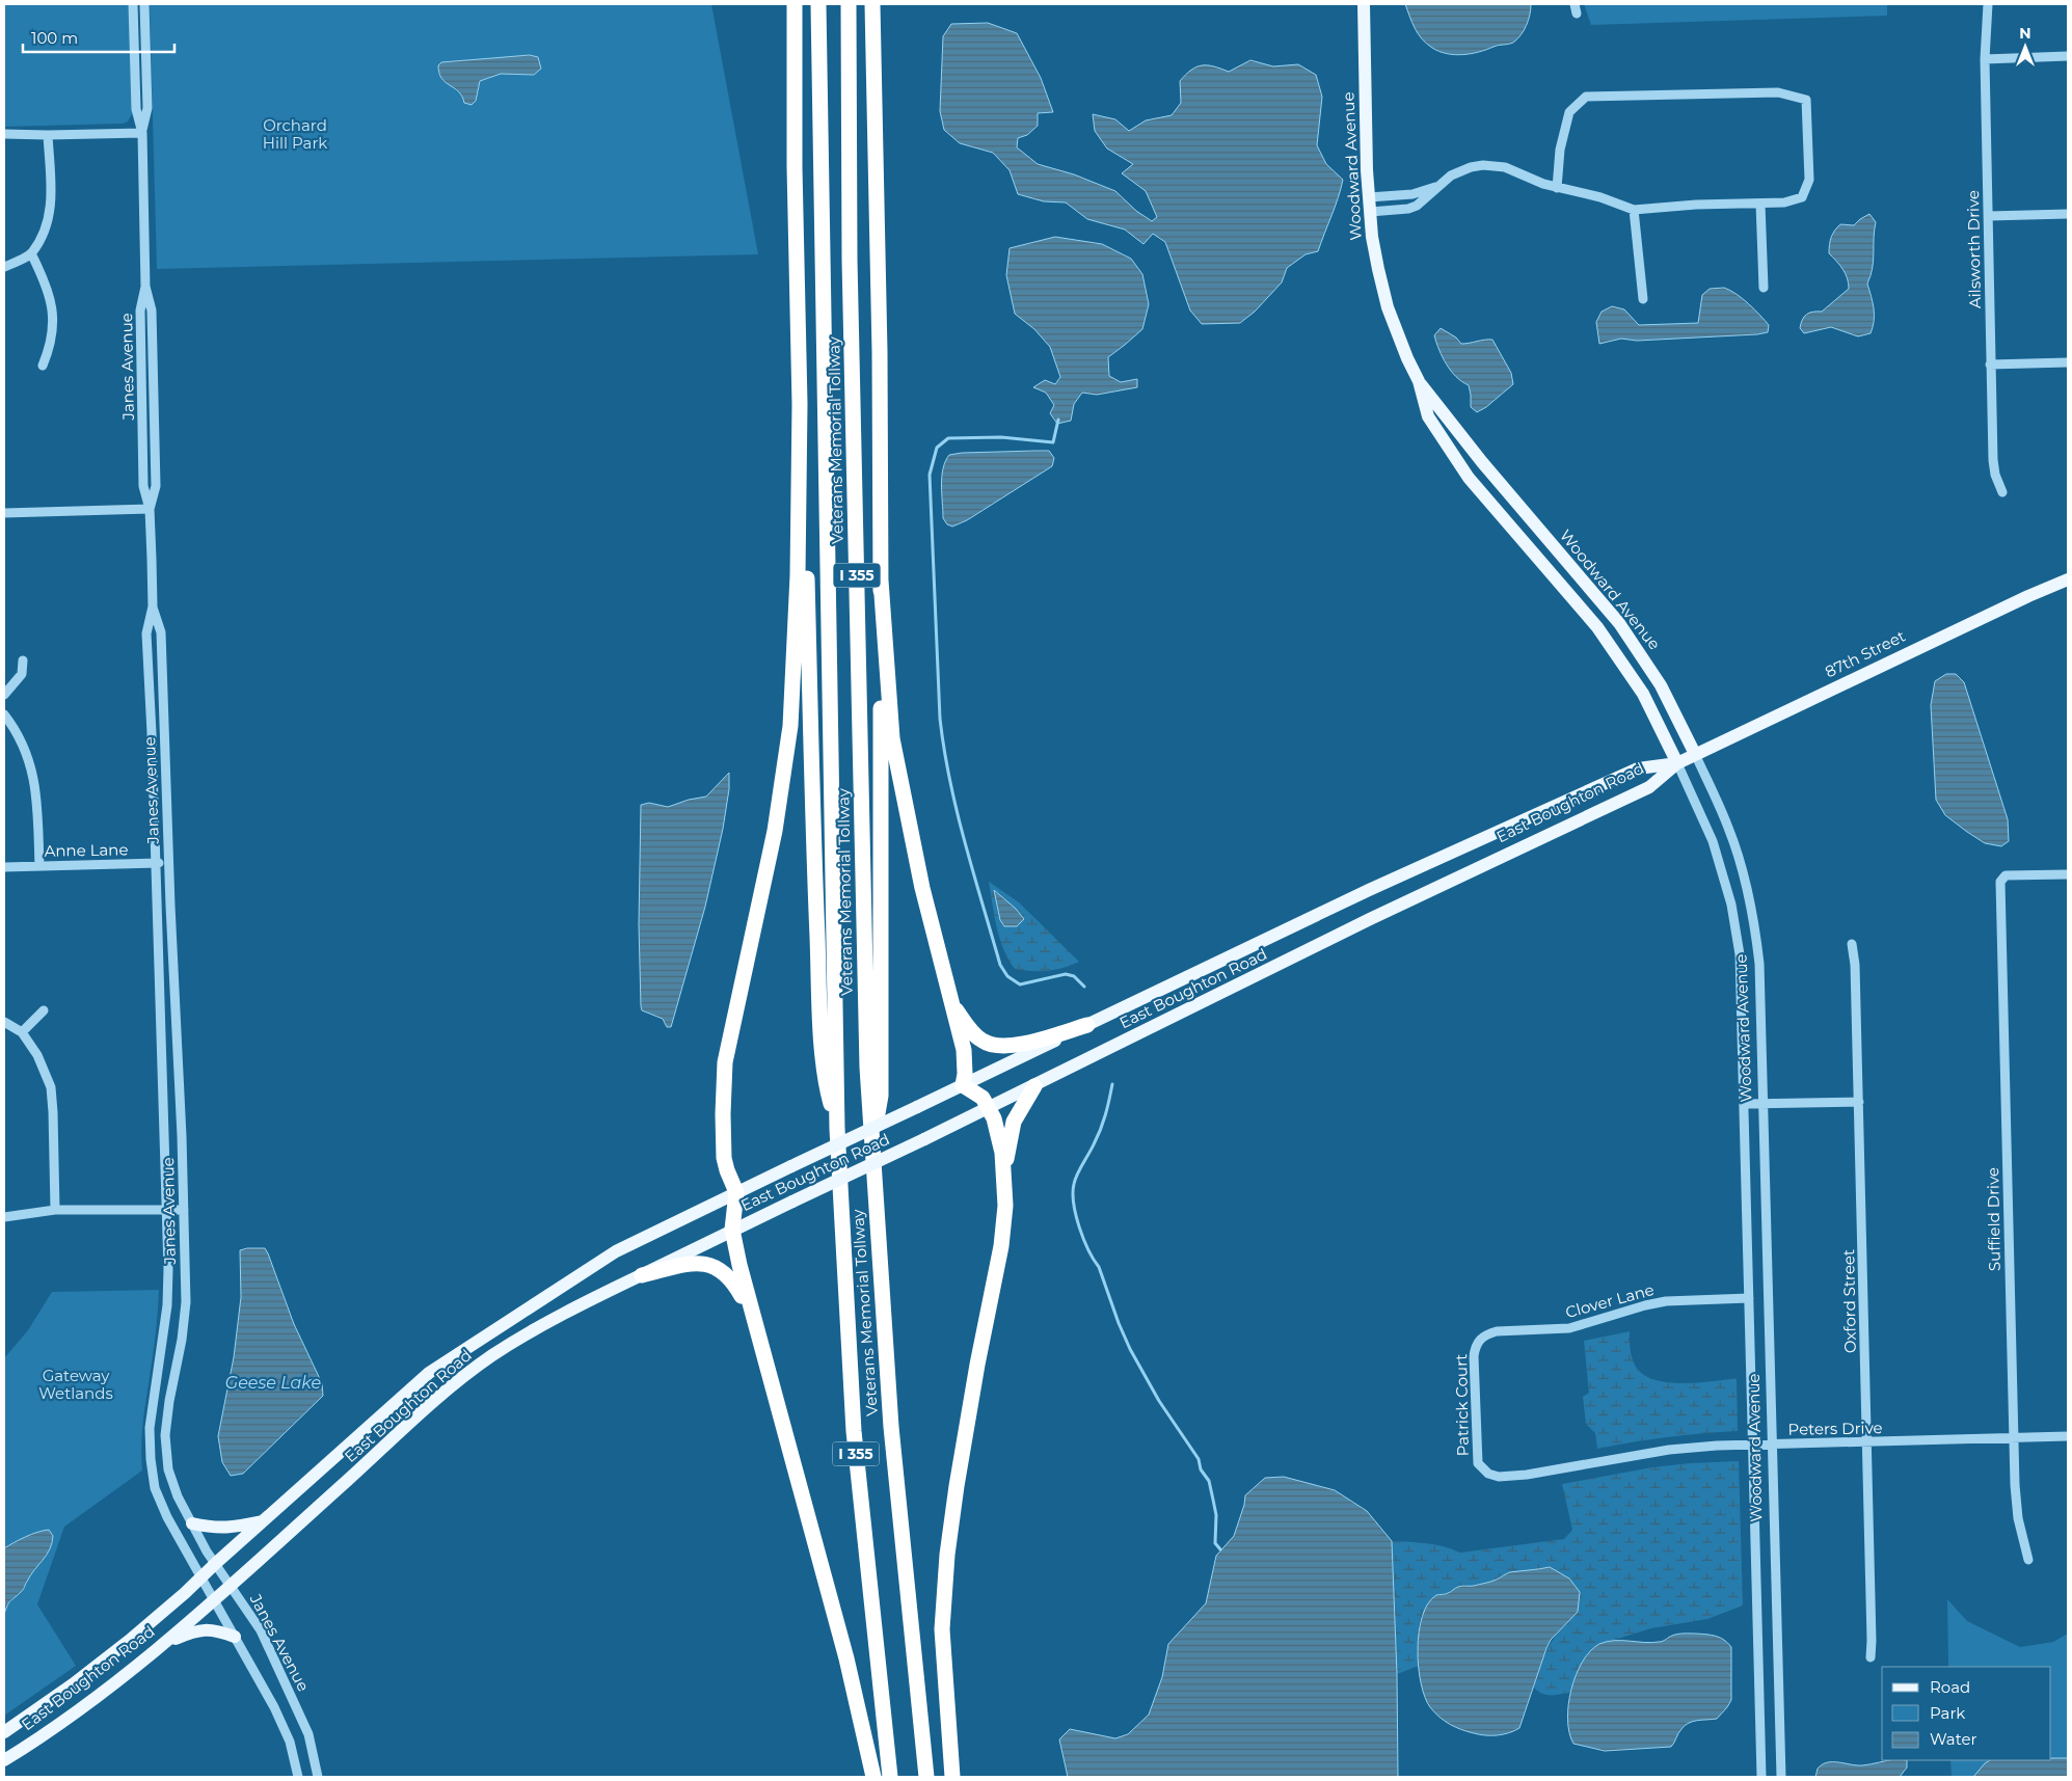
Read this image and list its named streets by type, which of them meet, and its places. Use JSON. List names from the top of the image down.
{
  "streets": {
    "highway": ["Veterans Memorial Tollway", "I 355"],
    "main road": ["Woodward Avenue", "87th Street", "East Boughton Road"],
    "street": [
      "Ailsworth Drive",
      "Janes Avenue",
      "Anne Lane",
      "Suffield Drive",
      "Clover Lane",
      "Oxford Street",
      "Patrick Court",
      "Peters Drive"
    ]
  },
  "crossings": [
    ["Woodward Avenue", "87th Street"],
    ["Woodward Avenue", "East Boughton Road"],
    ["Woodward Avenue", "Clover Lane"],
    ["Woodward Avenue", "Peters Drive"],
    ["Janes Avenue", "East Boughton Road"],
    ["Janes Avenue", "Anne Lane"],
    ["87th Street", "East Boughton Road"],
    ["Suffield Drive", "Peters Drive"],
    ["Clover Lane", "Patrick Court"],
    ["Oxford Street", "Peters Drive"],
    ["Patrick Court", "Peters Drive"]
  ],
  "water": ["Geese Lake"],
  "parks": ["Orchard Hill Park", "Gateway Wetlands"],
  "legend": ["Road", "Park", "Water"],
  "scale_bar": "100 m",
  "north": "top"
}
